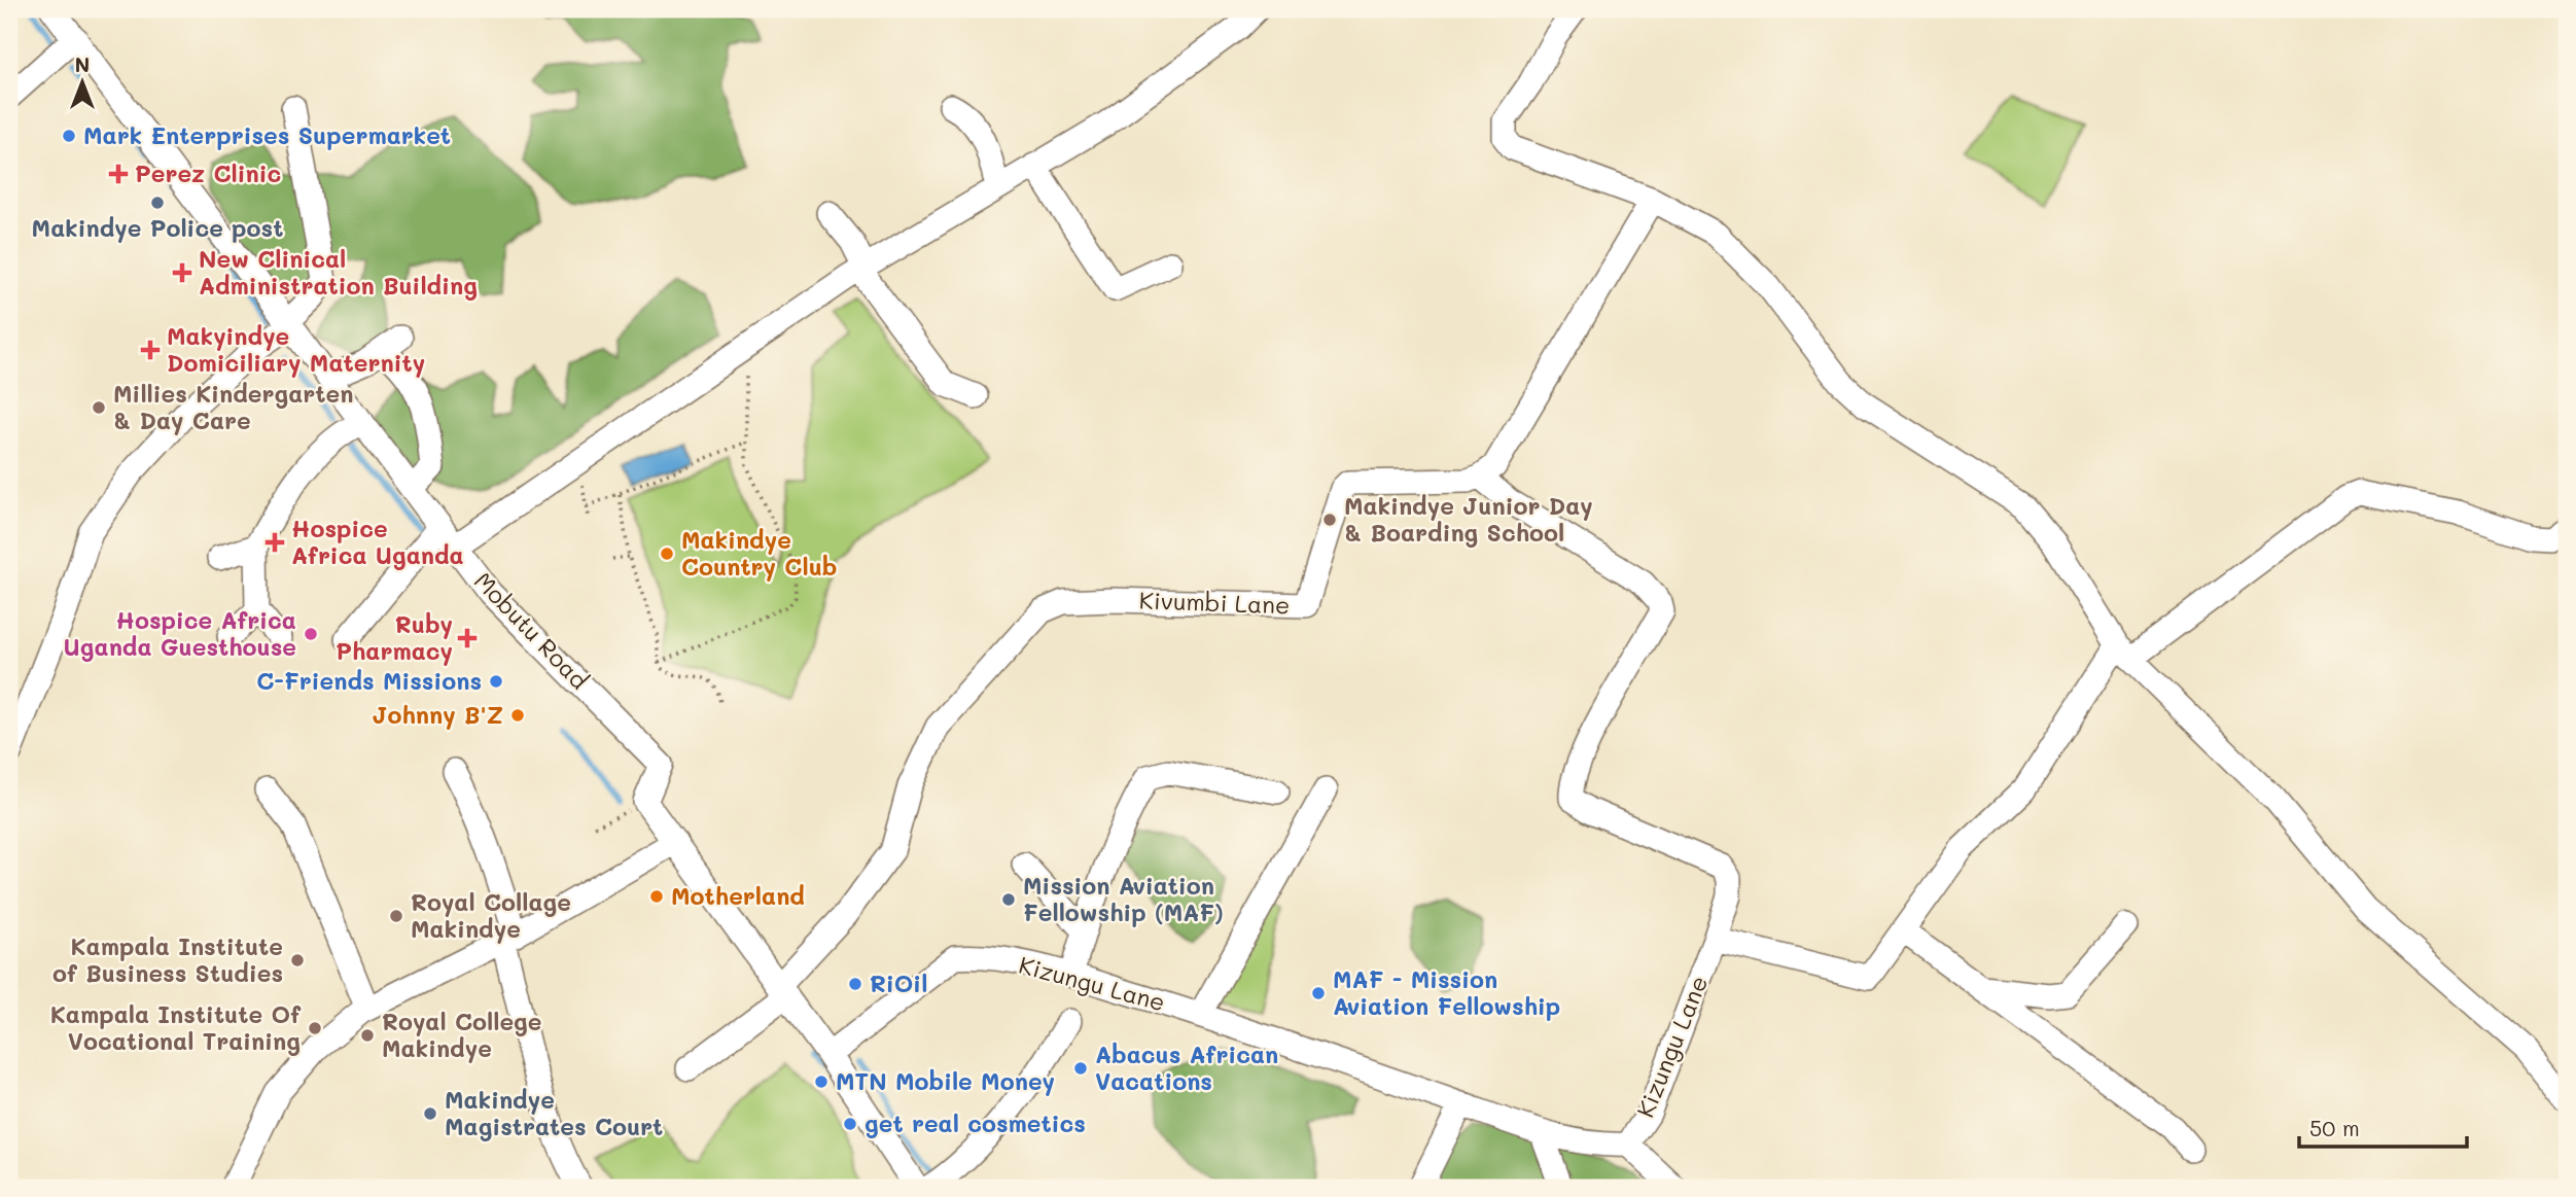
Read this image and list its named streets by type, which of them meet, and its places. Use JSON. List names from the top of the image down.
{
  "streets": {
    "street": ["Kivumbi Lane", "Mobutu Road", "Kizungu Lane"]
  },
  "crossings": [
    ["Kivumbi Lane", "Kizungu Lane"]
  ],
  "places": {
    "other": [
      "Mark Enterprises Supermarket",
      "Makindye Police post",
      "Millies Kindergarten & Day Care",
      "Makindye Junior Day & Boarding School",
      "Makindye Country Club",
      "Hospice Africa Uganda Guesthouse",
      "C-Friends Missions",
      "Johnny B'Z",
      "Motherland",
      "Mission Aviation Fellowship (MAF)",
      "Royal Collage Makindye",
      "Kampala Institute of Business Studies",
      "RiOil",
      "MAF - Mission Aviation Fellowship",
      "Kampala Institute Of Vocational Training",
      "Royal College Makindye",
      "Abacus African Vacations",
      "MTN Mobile Money",
      "Makindye Magistrates Court",
      "get real cosmetics"
    ],
    "health": [
      "Perez Clinic",
      "New Clinical Administration Building",
      "Makyindye Domiciliary Maternity",
      "Hospice Africa Uganda",
      "Ruby Pharmacy"
    ]
  },
  "scale_bar": "50 m",
  "north": "top"
}
